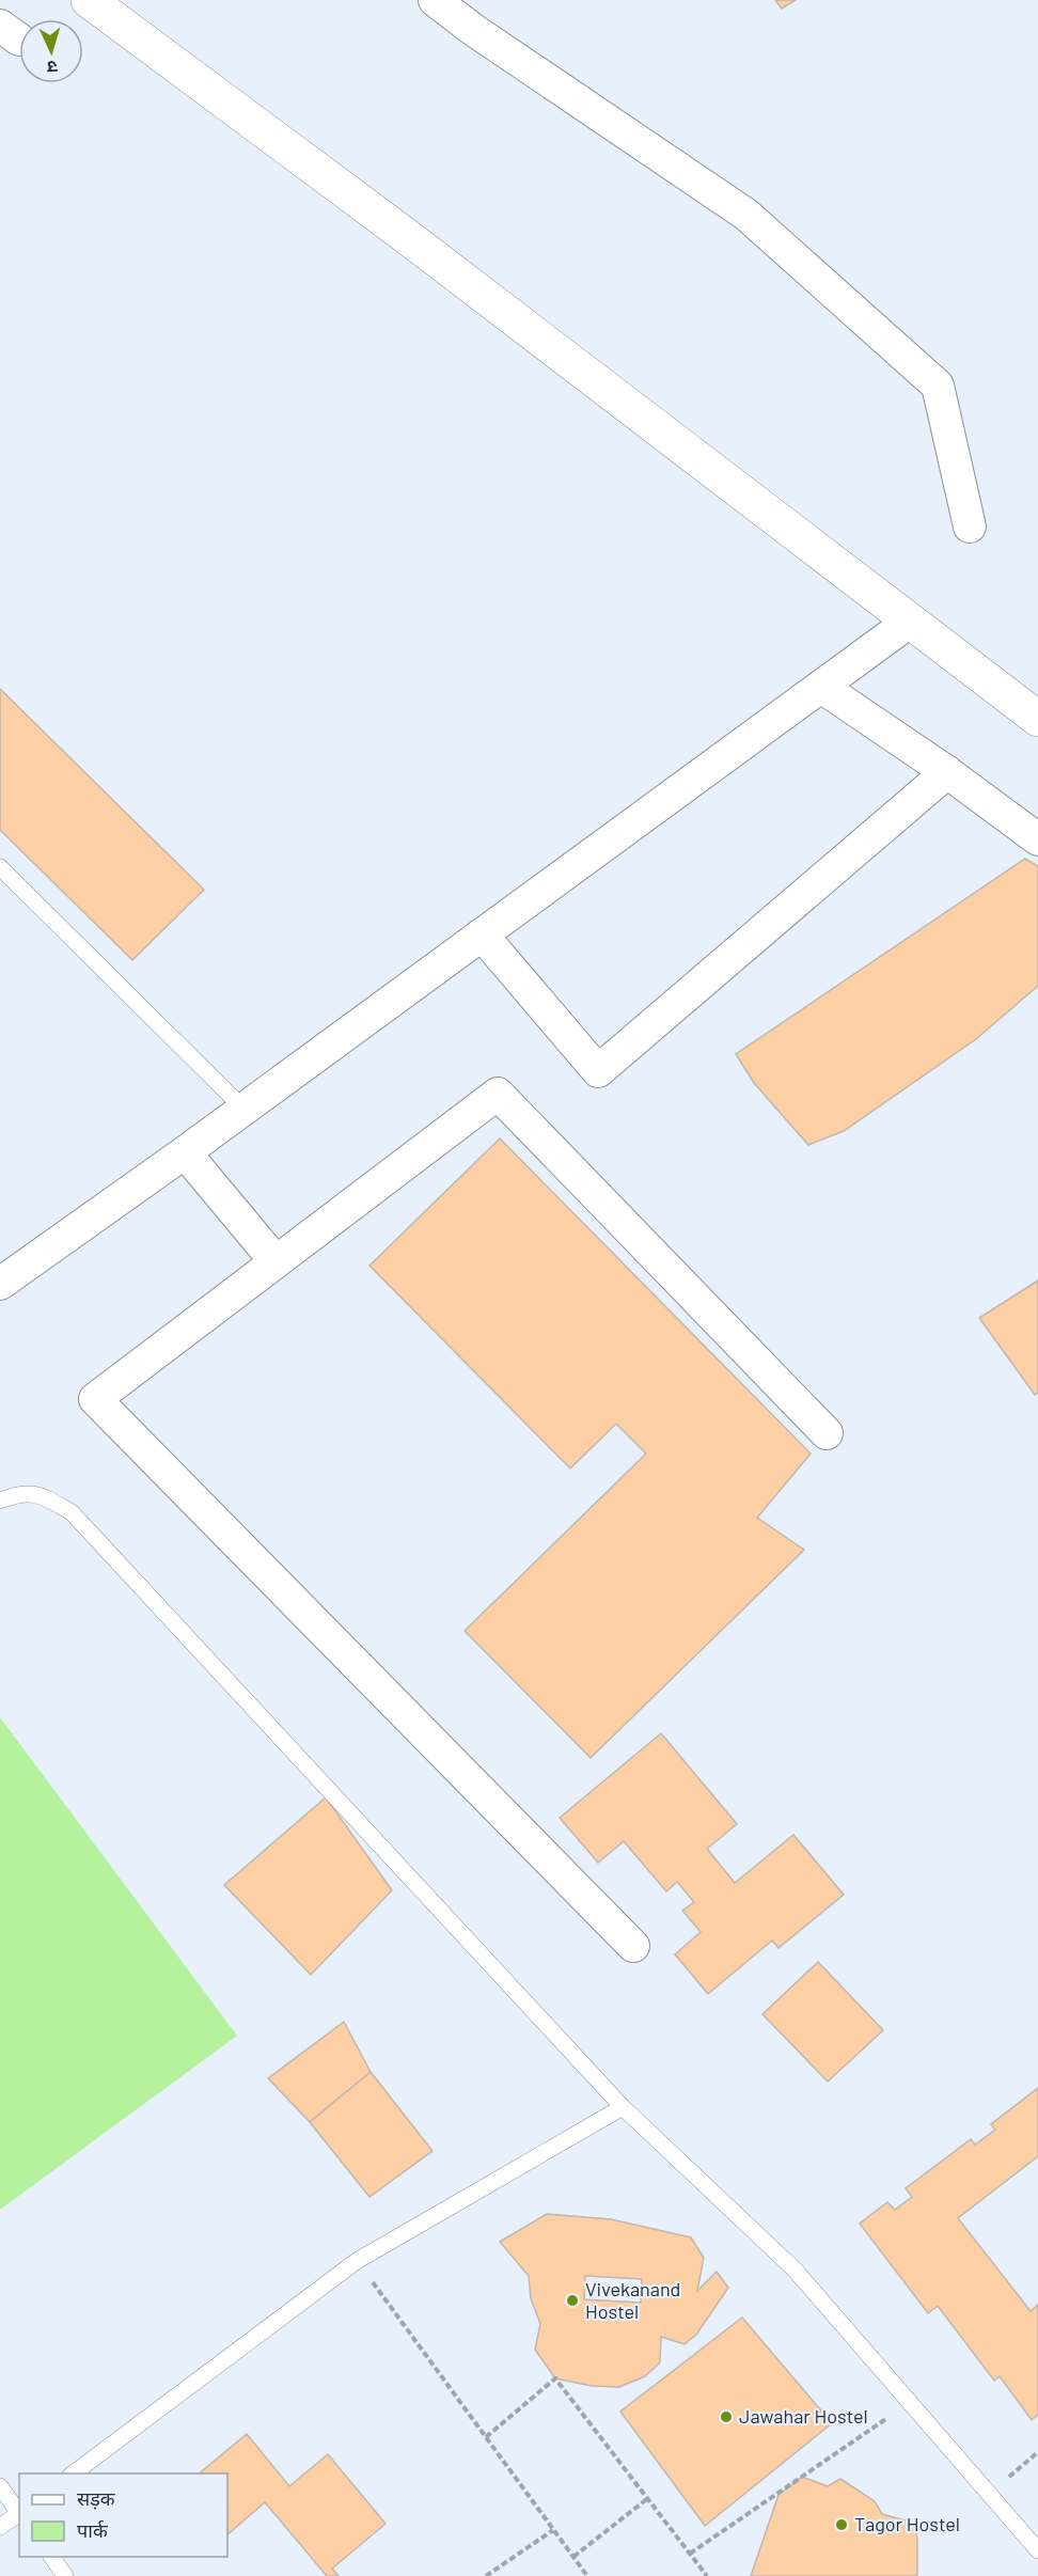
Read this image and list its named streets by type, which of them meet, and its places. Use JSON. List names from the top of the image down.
{
  "places": ["Vivekanand Hostel", "Jawahar Hostel", "Tagor Hostel"],
  "legend": ["सड़क", "पार्क"],
  "north": "bottom"
}
